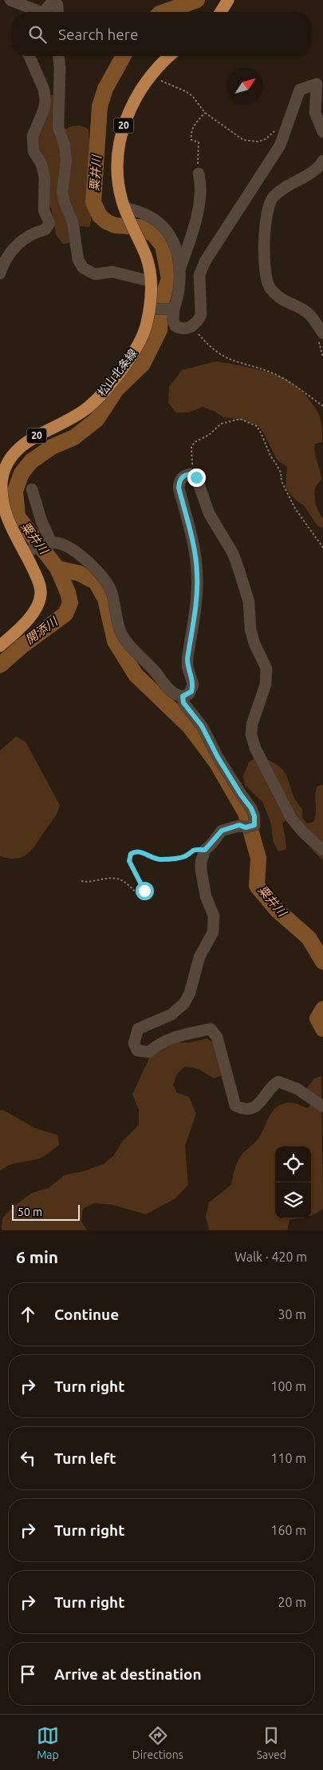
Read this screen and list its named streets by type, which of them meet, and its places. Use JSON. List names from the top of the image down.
{
  "streets": {
    "main road": ["20", "松山北条線"]
  },
  "water": ["粟井川", "開添川"],
  "scale_bar": "50 m",
  "north": "top right",
  "page": {
    "search": "Search here",
    "scale": "50 m",
    "heading": ["6 min", "Walk · 420 m"],
    "list": [
      ["Continue", "30 m"],
      ["Turn right", "100 m"],
      ["Turn left", "110 m"],
      ["Turn right", "160 m"],
      ["Turn right", "20 m"],
      "Arrive at destination"
    ],
    "nav": ["Map", "Directions", "Saved"]
  }
}
